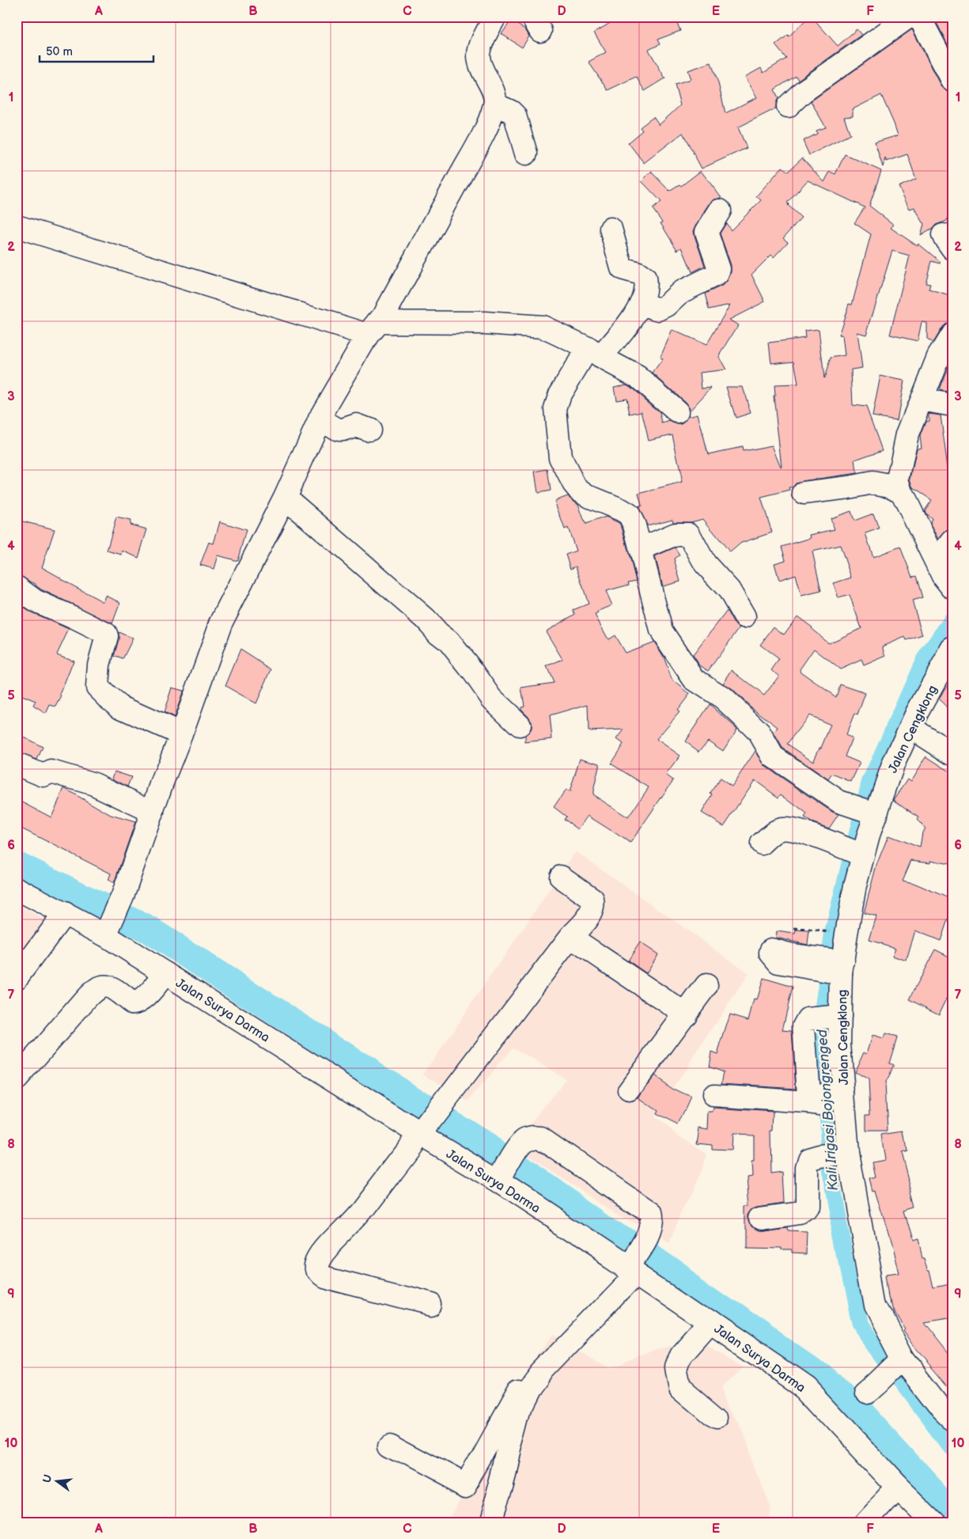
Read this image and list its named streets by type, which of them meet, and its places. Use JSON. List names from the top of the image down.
{
  "streets": {
    "street": ["Jalan Cengklong", "Jalan Surya Darma"]
  },
  "water": ["Kali Irigasi Bojongrenged"],
  "scale_bar": "50 m",
  "north": "left",
  "grid": {
    "columns": [
      "A",
      "B",
      "C",
      "D",
      "E",
      "F"
    ],
    "rows": [
      "1",
      "2",
      "3",
      "4",
      "5",
      "6",
      "7",
      "8",
      "9",
      "10"
    ]
  }
}
